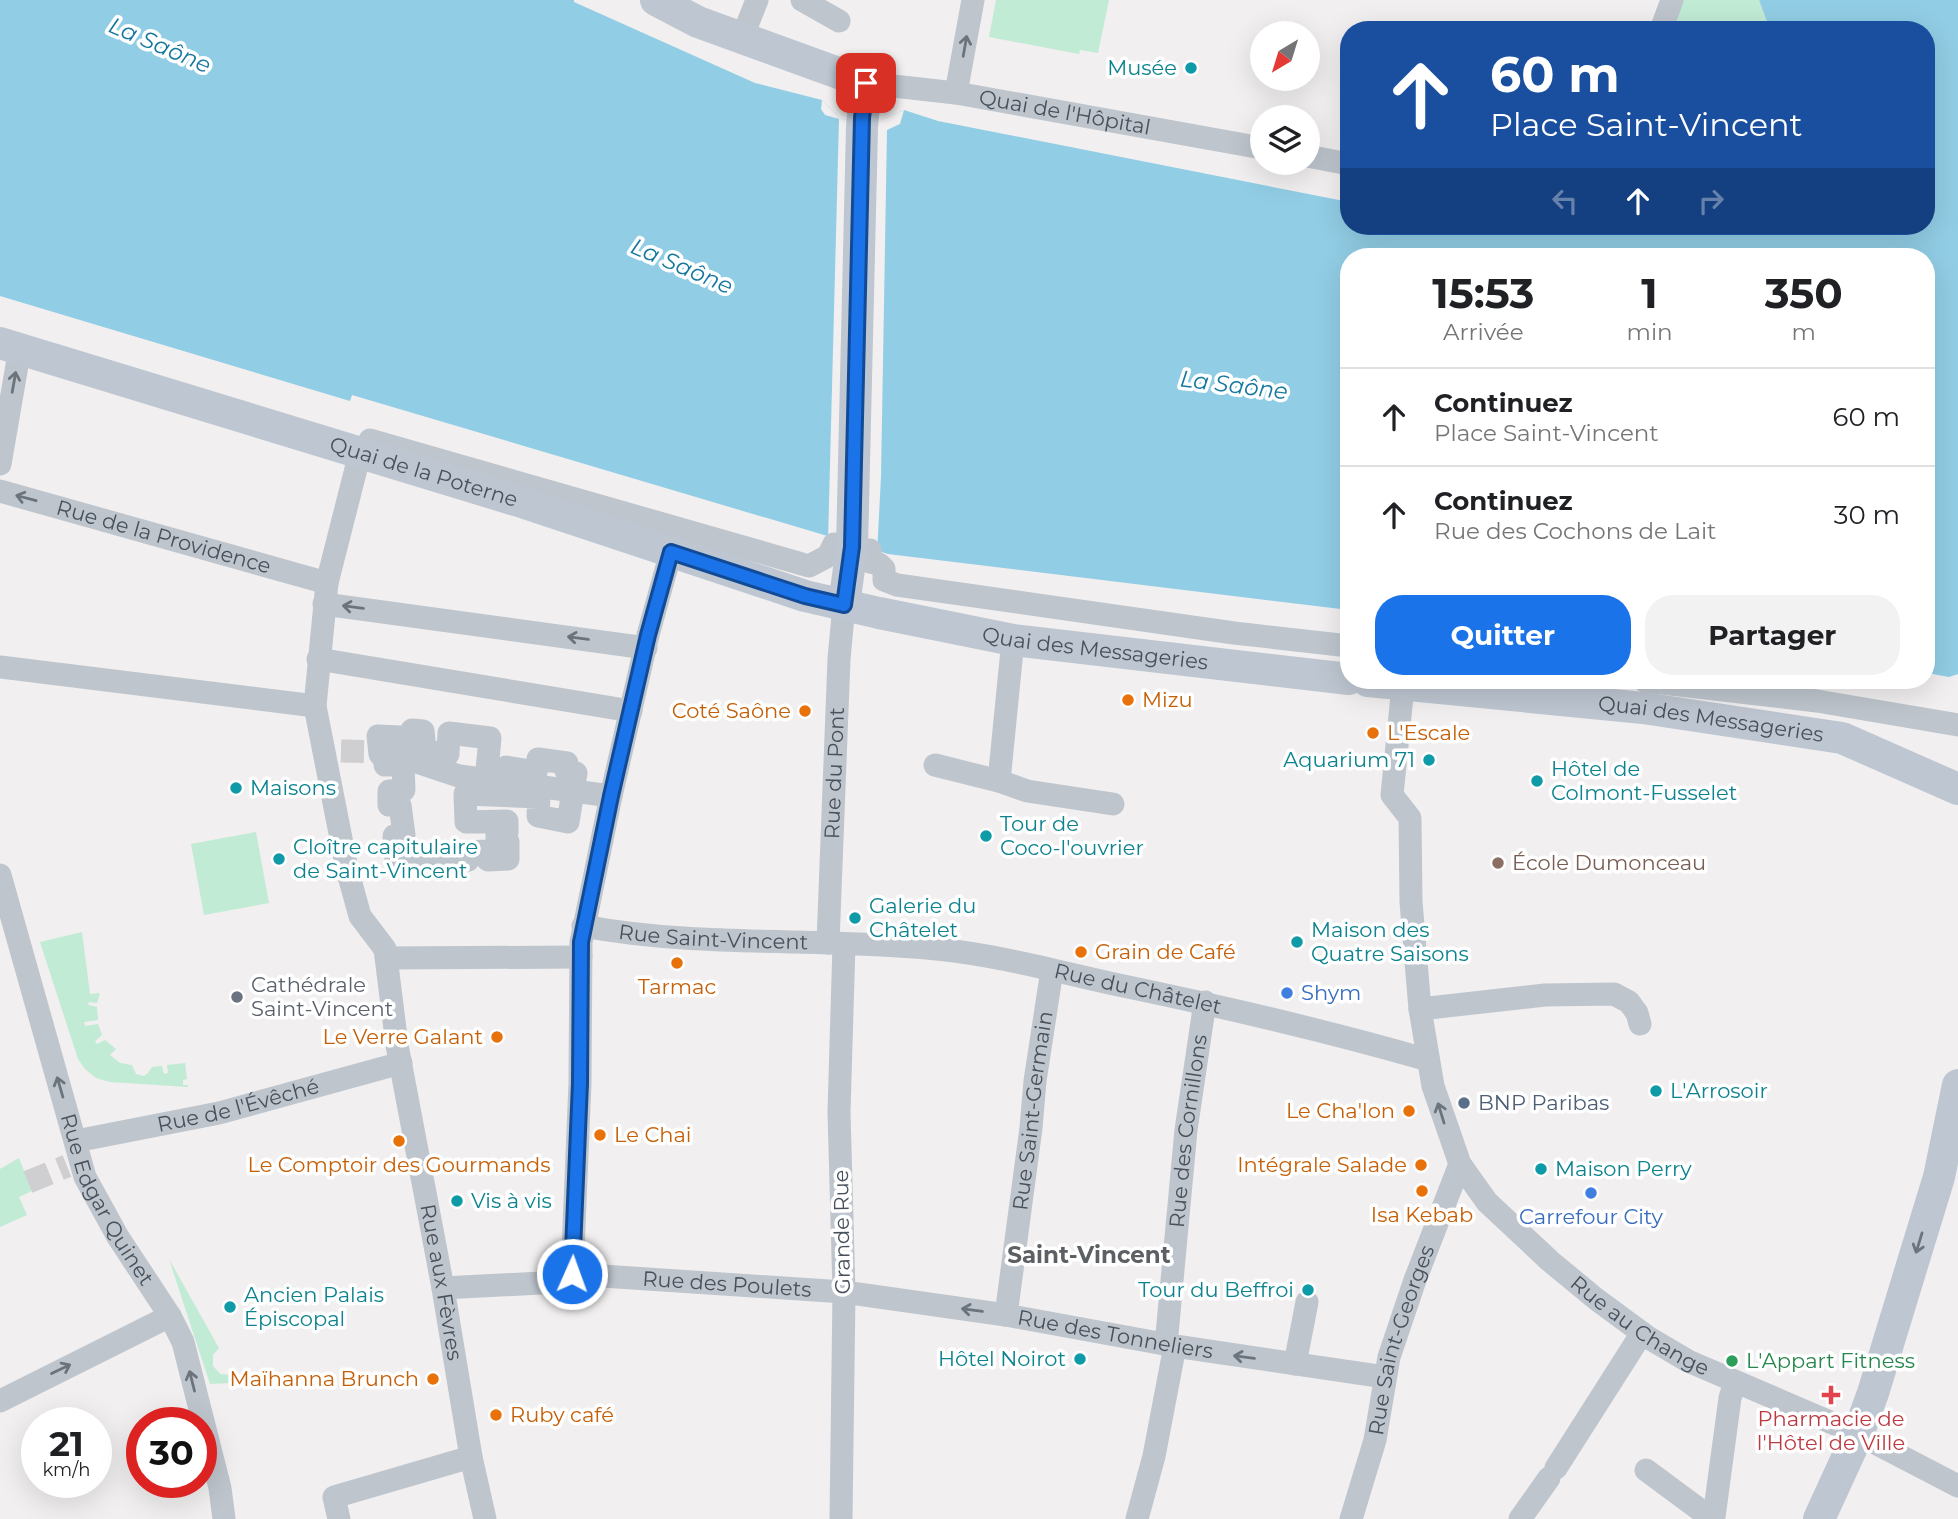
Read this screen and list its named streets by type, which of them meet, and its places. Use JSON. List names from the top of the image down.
{
  "streets": {
    "main road": ["Quai de la Poterne", "Quai des Messageries"],
    "street": [
      "Quai de l'Hôpital",
      "Rue de la Providence",
      "Rue du Pont",
      "Rue Saint-Vincent",
      "Rue du Châtelet",
      "Rue de l'Évêché",
      "Rue Saint-Germain",
      "Rue des Cornillons",
      "Rue Edgar Quinet",
      "Grande Rue",
      "Rue aux Fèvres",
      "Rue des Poulets",
      "Rue au Change",
      "Rue des Tonneliers",
      "Rue Saint-Georges"
    ]
  },
  "crossings": [
    ["Quai de la Poterne", "Quai des Messageries"],
    ["Quai de la Poterne", "Rue du Pont"],
    ["Quai des Messageries", "Rue du Pont"],
    ["Rue du Pont", "Rue Saint-Vincent"],
    ["Rue du Pont", "Rue du Châtelet"],
    ["Rue du Pont", "Grande Rue"],
    ["Rue Saint-Vincent", "Rue du Châtelet"],
    ["Rue Saint-Vincent", "Grande Rue"],
    ["Rue du Châtelet", "Rue Saint-Germain"],
    ["Rue du Châtelet", "Rue des Cornillons"],
    ["Rue du Châtelet", "Grande Rue"],
    ["Rue du Châtelet", "Rue au Change"],
    ["Rue de l'Évêché", "Rue Edgar Quinet"],
    ["Rue de l'Évêché", "Rue aux Fèvres"],
    ["Rue Saint-Germain", "Rue des Tonneliers"],
    ["Rue des Cornillons", "Rue des Tonneliers"],
    ["Grande Rue", "Rue des Poulets"],
    ["Grande Rue", "Rue des Tonneliers"],
    ["Rue aux Fèvres", "Rue des Poulets"],
    ["Rue des Poulets", "Rue des Tonneliers"],
    ["Rue au Change", "Rue Saint-Georges"],
    ["Rue des Tonneliers", "Rue Saint-Georges"]
  ],
  "one_way": ["Rue Edgar Quinet", "Rue des Tonneliers"],
  "districts": ["Saint-Vincent"],
  "water": ["La Saône"],
  "places": {
    "other": [
      "Musée",
      "Mizu",
      "Coté Saône",
      "L'Escale",
      "Aquarium 71",
      "Hôtel de Colmont-Fusselet",
      "Maisons",
      "Tour de Coco-l'ouvrier",
      "Cloître capitulaire de Saint-Vincent",
      "École Dumonceau",
      "Galerie du Châtelet",
      "Maison des Quatre Saisons",
      "Grain de Café",
      "Tarmac",
      "Shym",
      "Cathédrale Saint-Vincent",
      "Le Verre Galant",
      "L'Arrosoir",
      "BNP Paribas",
      "Le Cha'lon",
      "Le Chai",
      "Le Comptoir des Gourmands",
      "Intégrale Salade",
      "Maison Perry",
      "Isa Kebab",
      "Carrefour City",
      "Vis à vis",
      "Tour du Beffroi",
      "Ancien Palais Épiscopal",
      "Hôtel Noirot",
      "L'Appart Fitness",
      "Maïhanna Brunch",
      "Ruby café"
    ],
    "health": ["Pharmacie de l'Hôtel de Ville"]
  },
  "north": "bottom left",
  "page": {
    "turn": ["60 m", "Place Saint-Vincent"],
    "eta": [
      "15:53",
      "Arrivée",
      "1",
      "min",
      "350",
      "m"
    ],
    "list": [
      {
        "name": "Continuez",
        "note": "Place Saint-Vincent",
        "value": "60 m"
      },
      {
        "name": "Continuez",
        "note": "Rue des Cochons de Lait",
        "value": "30 m"
      }
    ],
    "buttons": ["Quitter", "Partager"],
    "speed": "21 km/h",
    "limit": "30"
  }
}
